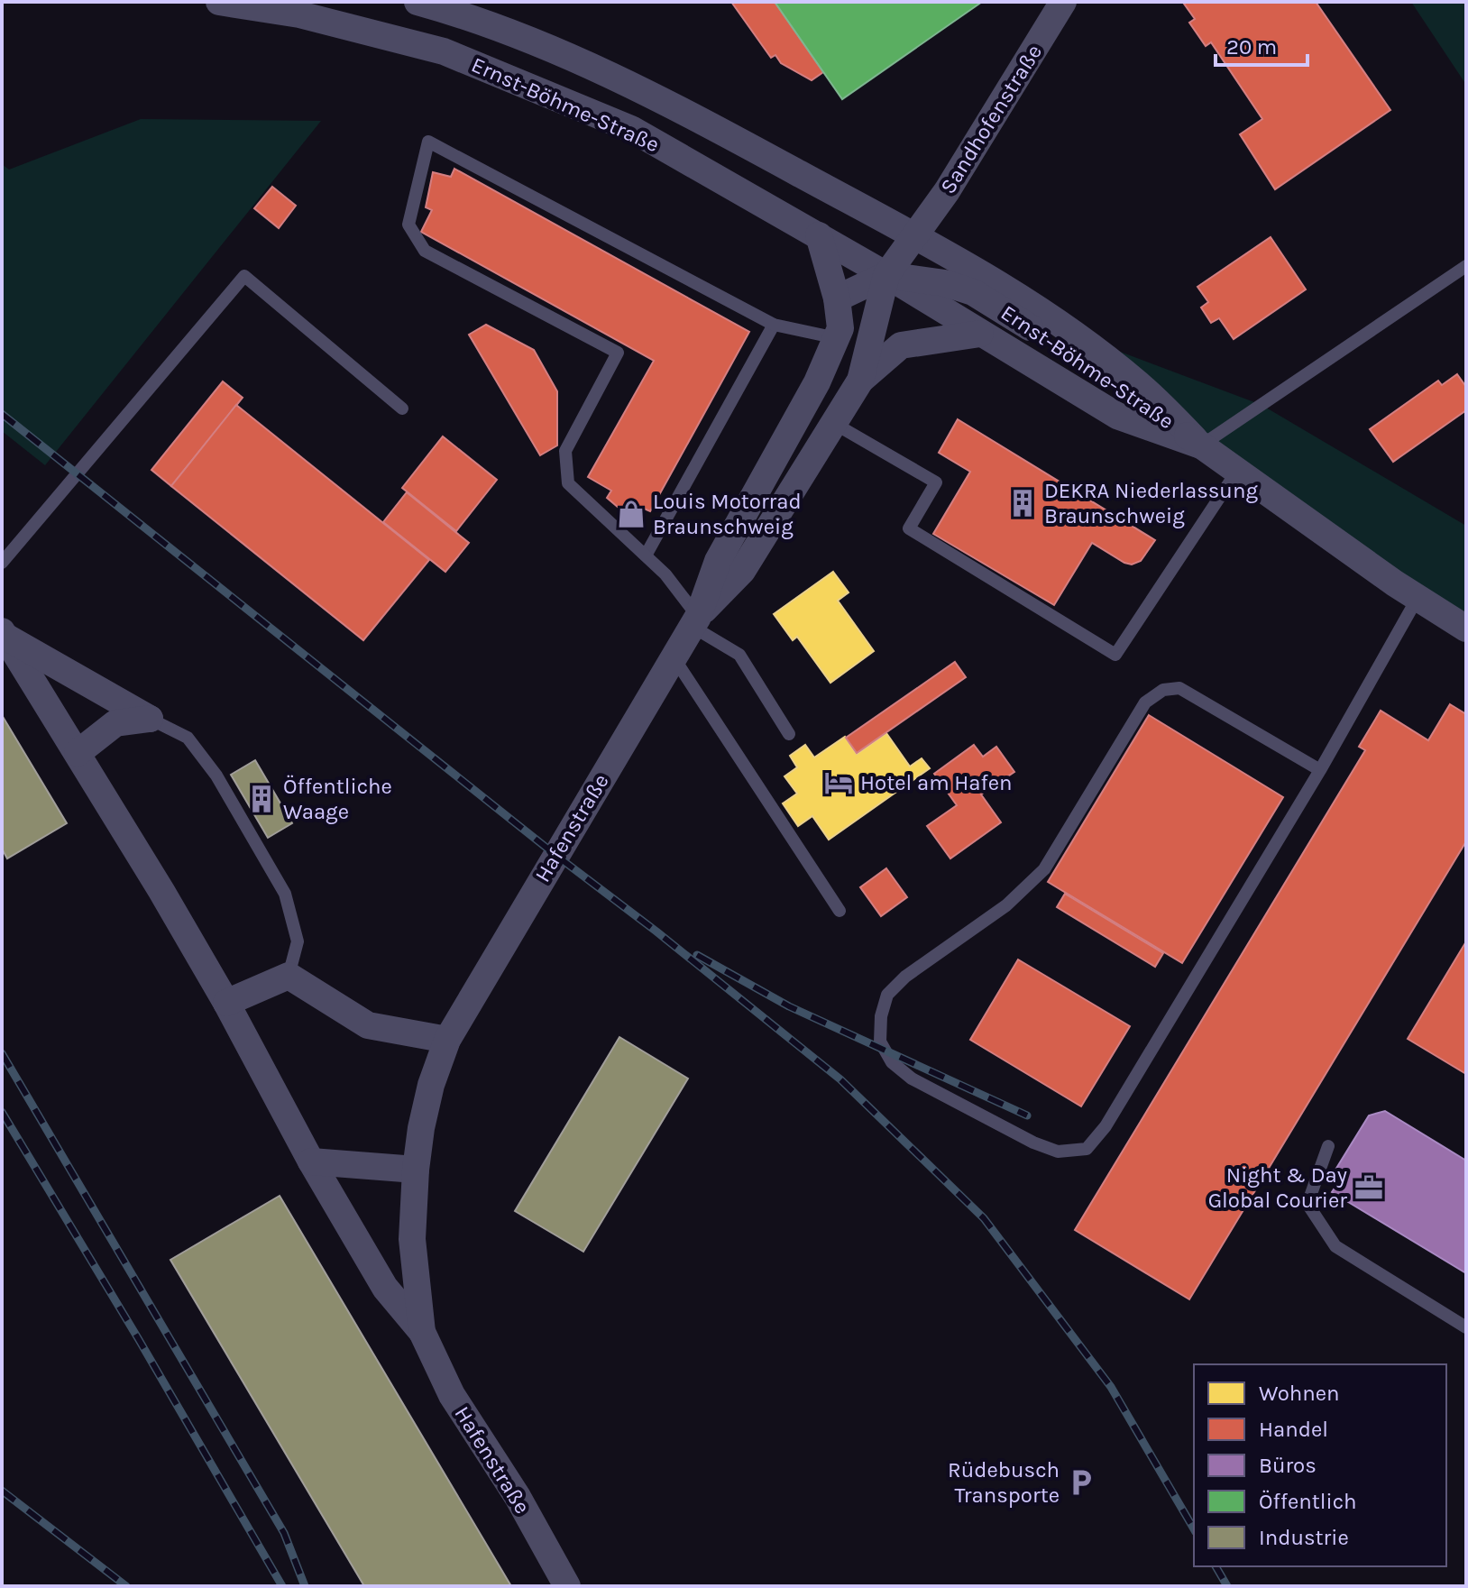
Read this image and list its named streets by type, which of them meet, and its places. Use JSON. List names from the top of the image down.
{
  "streets": {
    "street": ["Ernst-Böhme-Straße", "Sandhofenstraße", "Hafenstraße"]
  },
  "crossings": [
    ["Ernst-Böhme-Straße", "Sandhofenstraße"],
    ["Ernst-Böhme-Straße", "Hafenstraße"]
  ],
  "places": {
    "building": ["DEKRA Niederlassung Braunschweig", "Öffentliche Waage"],
    "shop": ["Louis Motorrad Braunschweig"],
    "hotel": ["Hotel am Hafen"],
    "office": ["Night & Day Global Courier"],
    "parking": ["Rüdebusch Transporte"]
  },
  "legend": [
    "Wohnen",
    "Handel",
    "Büros",
    "Öffentlich",
    "Industrie"
  ],
  "scale_bar": "20 m"
}
